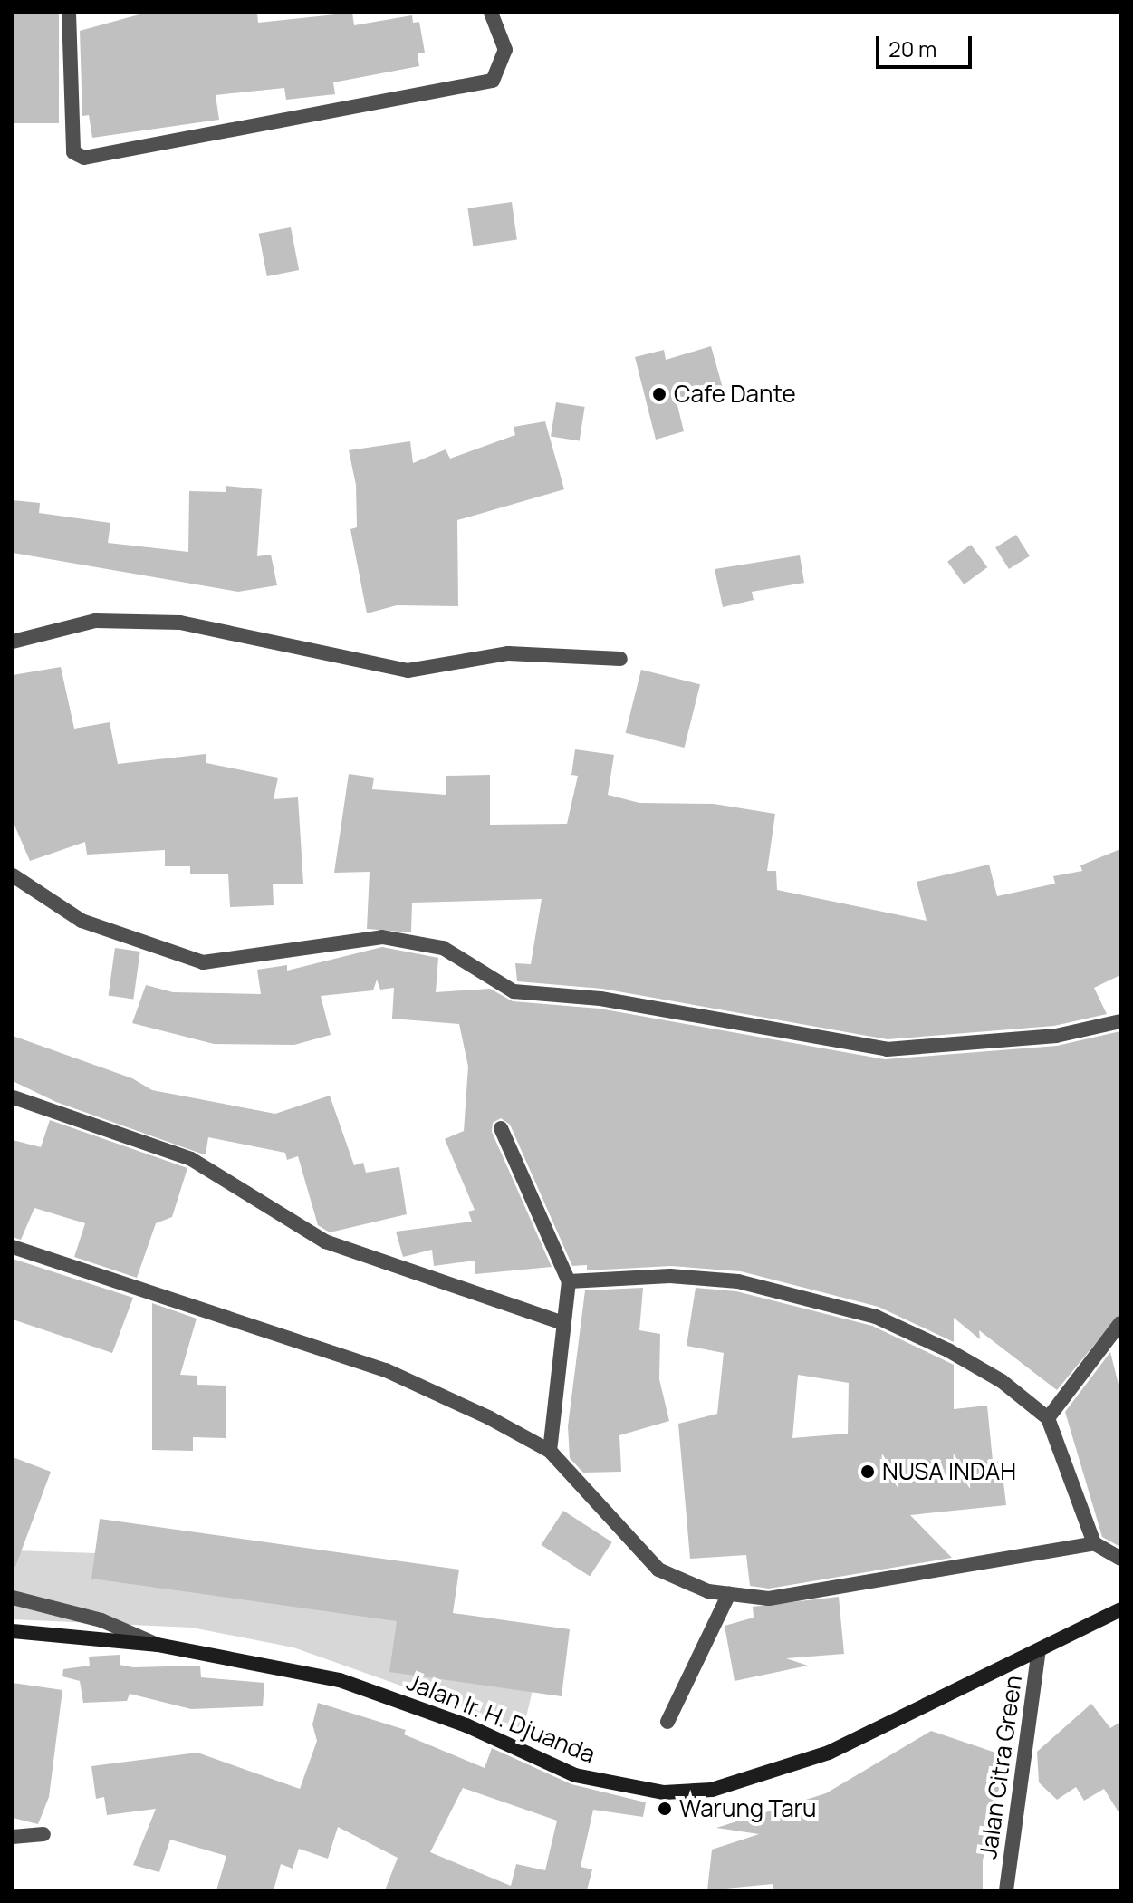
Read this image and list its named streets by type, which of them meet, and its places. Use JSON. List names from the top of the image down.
{
  "streets": {
    "main road": ["Jalan Ir. H. Djuanda"],
    "street": ["Jalan Citra Green"]
  },
  "crossings": [
    ["Jalan Ir. H. Djuanda", "Jalan Citra Green"]
  ],
  "places": ["Cafe Dante", "NUSA INDAH", "Warung Taru"],
  "scale_bar": "20 m"
}
